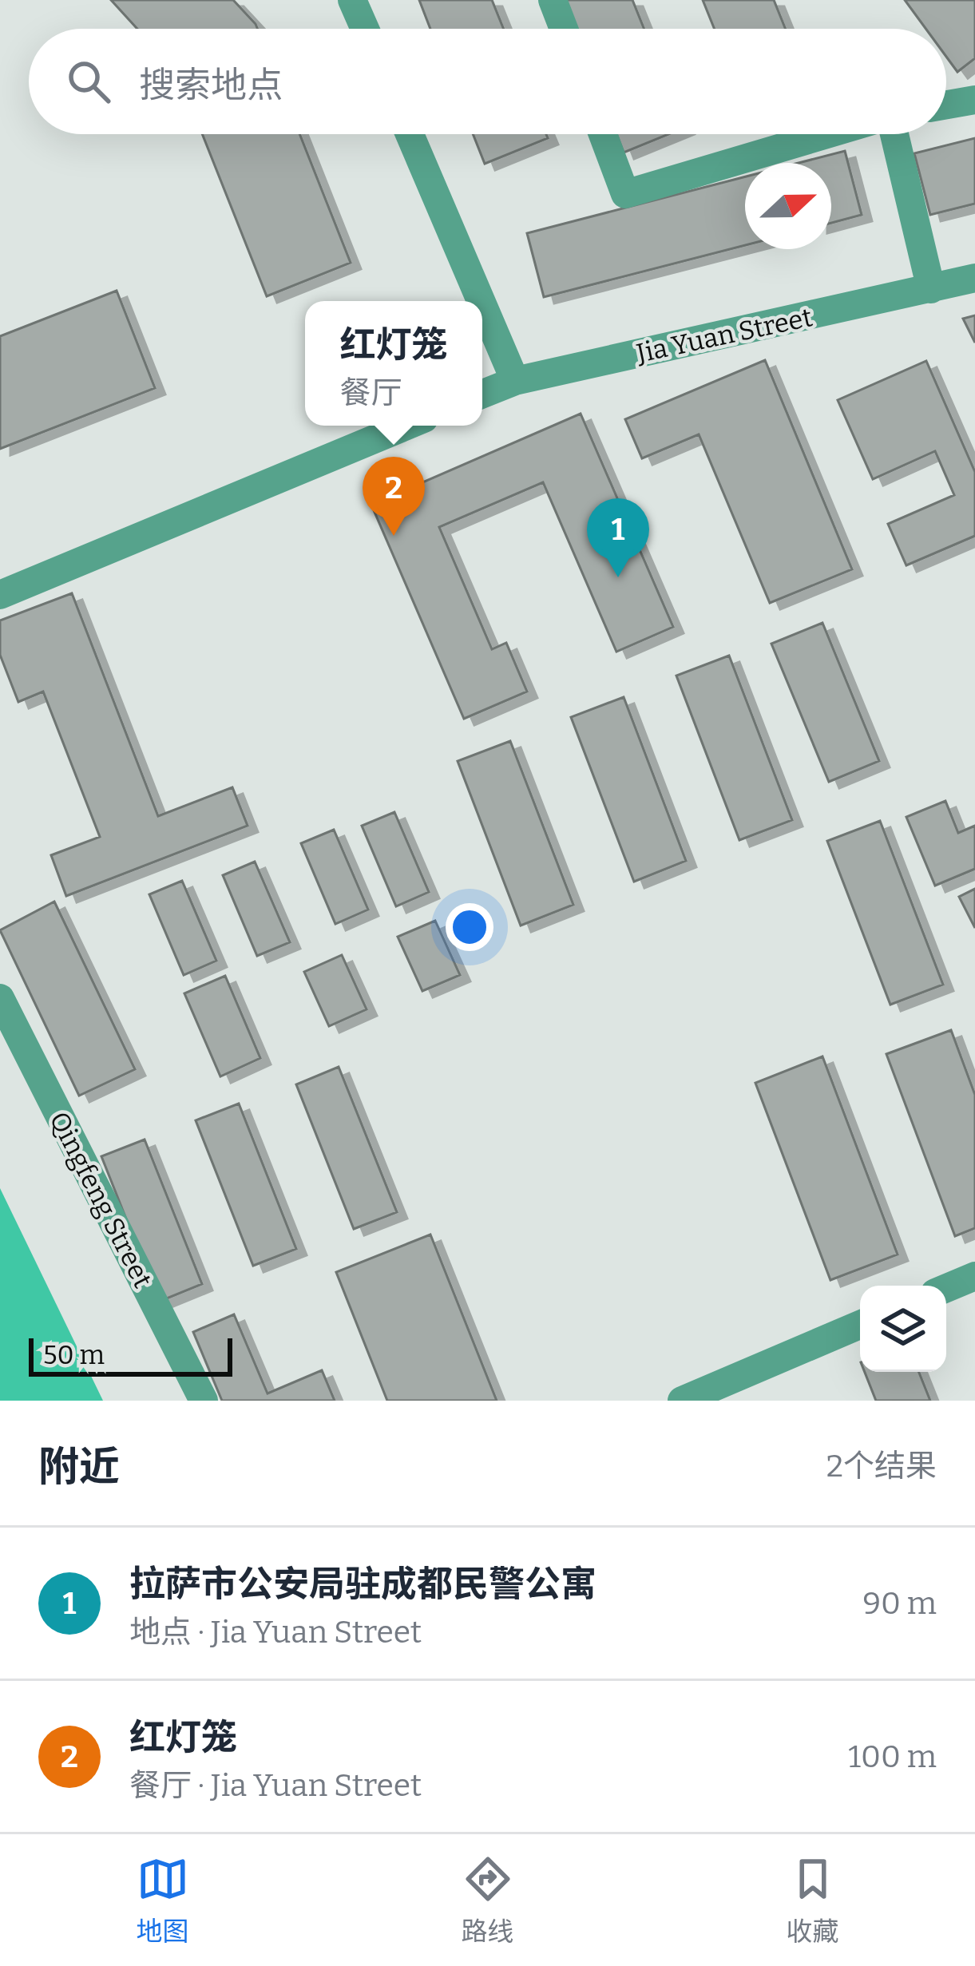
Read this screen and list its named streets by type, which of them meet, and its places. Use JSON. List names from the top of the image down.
{
  "streets": {
    "street": ["Jia Yuan Street", "Qingfeng Street"]
  },
  "scale_bar": "50 m",
  "north": "right",
  "page": {
    "search": "搜索地点",
    "popup": ["红灯笼", "餐厅"],
    "pins": ["2", "1"],
    "scale": "50 m",
    "heading": ["附近", "2个结果"],
    "list": [
      {
        "mark": "1",
        "name": "拉萨市公安局驻成都民警公寓",
        "note": "地点 · Jia Yuan Street",
        "value": "90 m"
      },
      {
        "mark": "2",
        "name": "红灯笼",
        "note": "餐厅 · Jia Yuan Street",
        "value": "100 m"
      }
    ],
    "nav": ["地图", "路线", "收藏"]
  }
}
